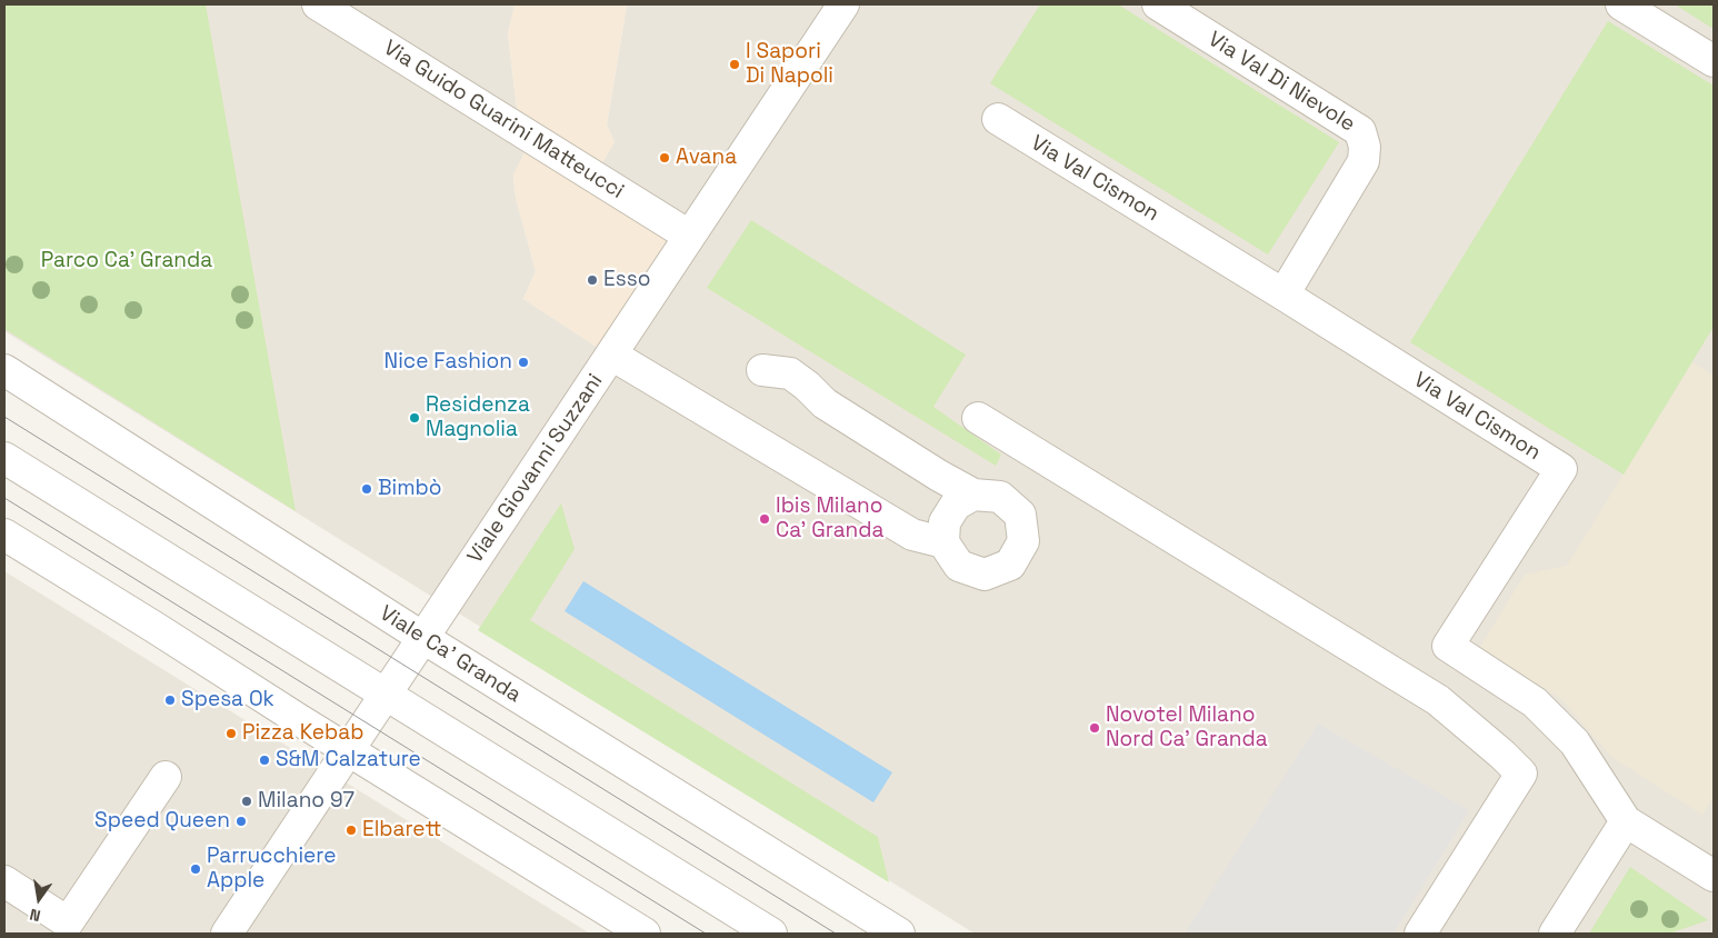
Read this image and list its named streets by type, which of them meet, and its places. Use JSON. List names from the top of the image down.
{
  "streets": {
    "street": [
      "Via Val Di Nievole",
      "Via Guido Guarini Matteucci",
      "Via Val Cismon",
      "Viale Giovanni Suzzani",
      "Viale Ca' Granda"
    ]
  },
  "crossings": [
    ["Via Val Di Nievole", "Via Val Cismon"],
    ["Via Guido Guarini Matteucci", "Viale Giovanni Suzzani"],
    ["Viale Giovanni Suzzani", "Viale Ca' Granda"]
  ],
  "parks": ["Parco Ca' Granda"],
  "places": [
    "I Sapori Di Napoli",
    "Avana",
    "Esso",
    "Nice Fashion",
    "Residenza Magnolia",
    "Bimbò",
    "Ibis Milano Ca' Granda",
    "Spesa Ok",
    "Novotel Milano Nord Ca' Granda",
    "Pizza Kebab",
    "S&M Calzature",
    "Milano 97",
    "Speed Queen",
    "Elbarett",
    "Parrucchiere Apple"
  ],
  "north": "bottom"
}
